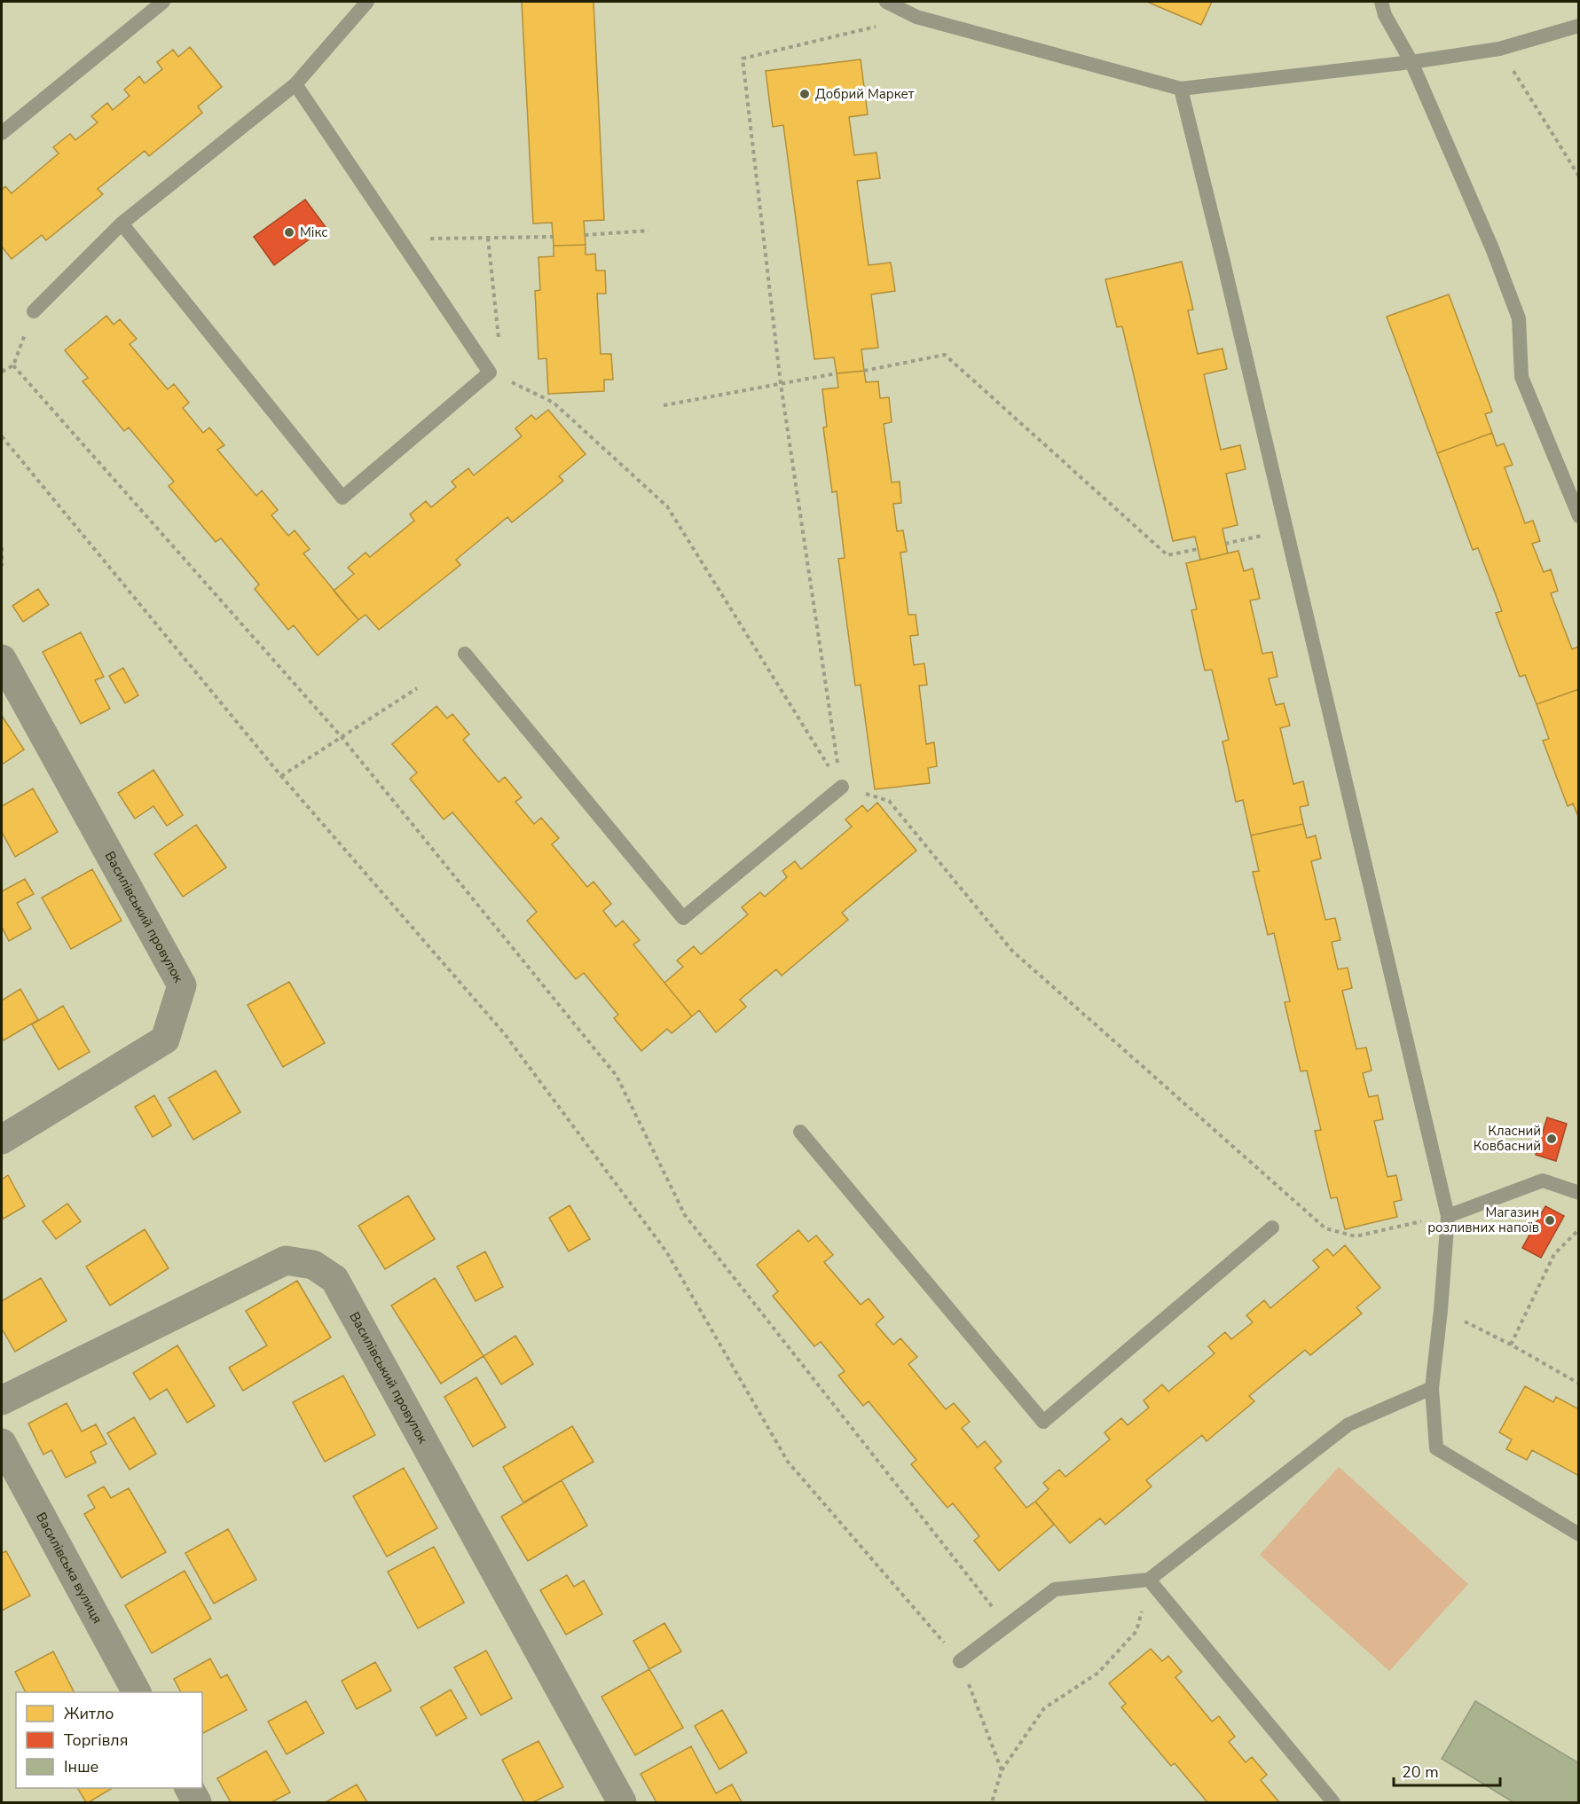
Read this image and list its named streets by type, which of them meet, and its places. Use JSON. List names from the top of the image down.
{
  "streets": {
    "street": ["Василівський провулок", "Василівська вулиця"]
  },
  "places": [
    "Добрий Маркет",
    "Мікс",
    "Класний Ковбасний",
    "Магазин розливних напоїв"
  ],
  "legend": ["Житло", "Торгівля", "Інше"],
  "scale_bar": "20 m"
}
